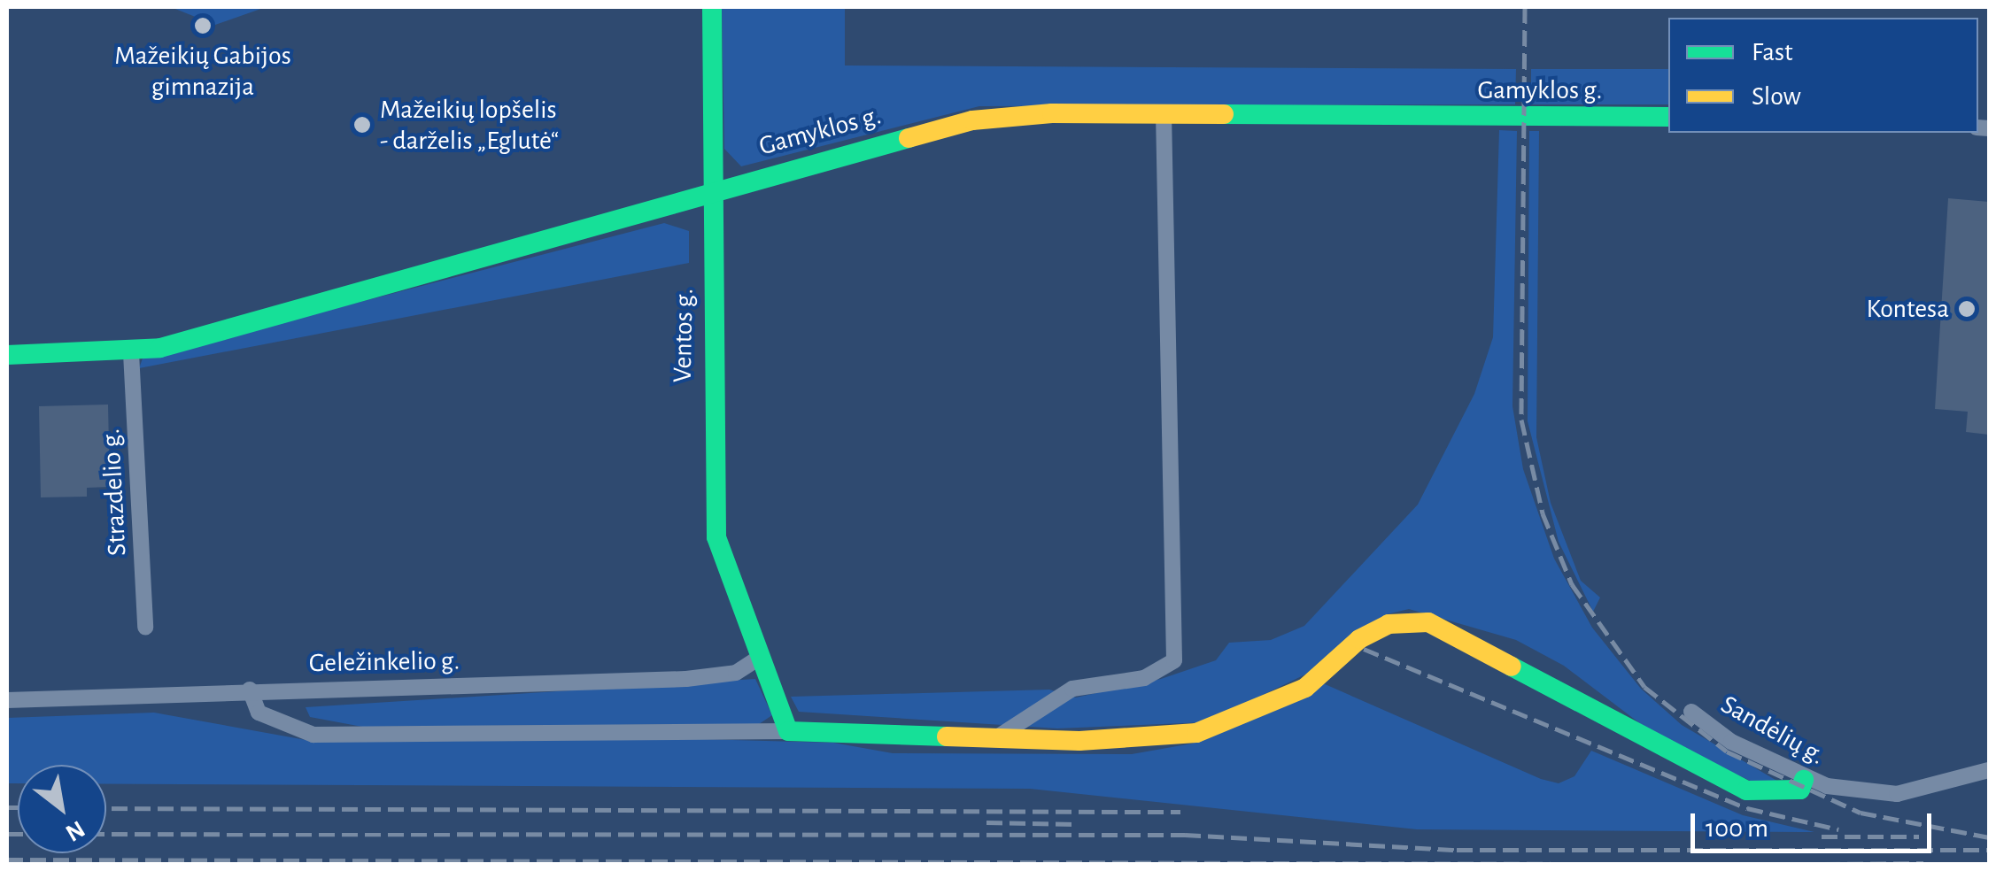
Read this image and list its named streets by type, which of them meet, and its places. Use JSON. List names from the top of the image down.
{
  "streets": {
    "street": [
      "Gamyklos g.",
      "Ventos g.",
      "Strazdelio g.",
      "Geležinkelio g.",
      "Sandėlių g."
    ]
  },
  "crossings": [
    ["Gamyklos g.", "Ventos g."],
    ["Gamyklos g.", "Strazdelio g."],
    ["Ventos g.", "Geležinkelio g."]
  ],
  "places": ["Mažeikių Gabijos gimnazija", "Mažeikių lopšelis - darželis „Eglutė“", "Kontesa"],
  "legend": ["Fast", "Slow"],
  "scale_bar": "100 m",
  "north": "bottom right"
}
